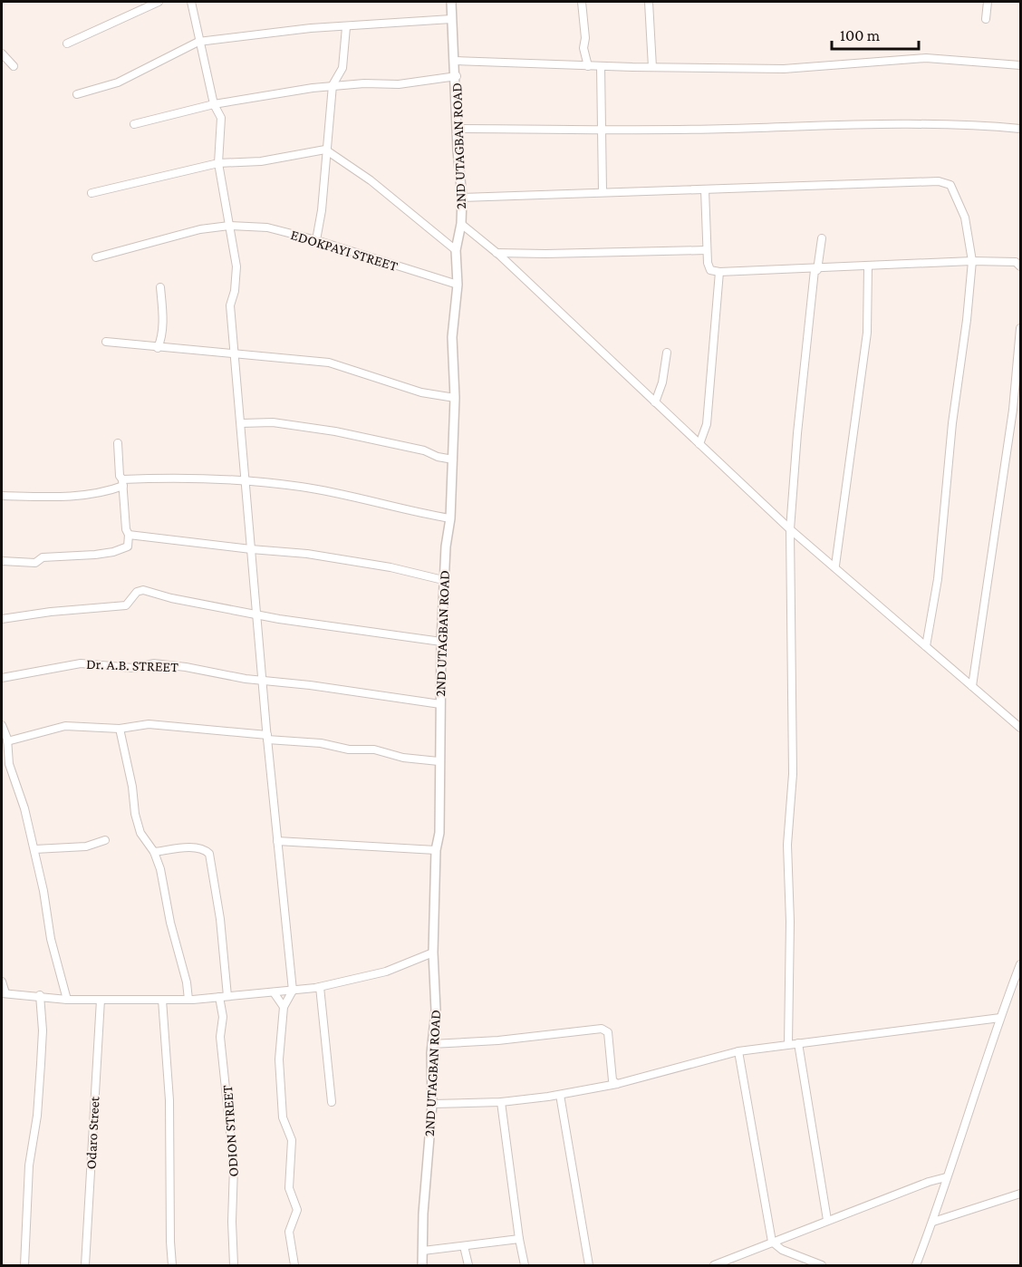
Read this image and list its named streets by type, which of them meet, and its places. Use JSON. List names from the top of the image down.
{
  "streets": {
    "street": [
      "2ND UTAGBAN ROAD",
      "EDOKPAYI STREET",
      "Dr. A.B. STREET",
      "ODION STREET",
      "Odaro Street"
    ]
  },
  "crossings": [
    ["2ND UTAGBAN ROAD", "EDOKPAYI STREET"],
    ["2ND UTAGBAN ROAD", "Dr. A.B. STREET"]
  ],
  "scale_bar": "100 m"
}
